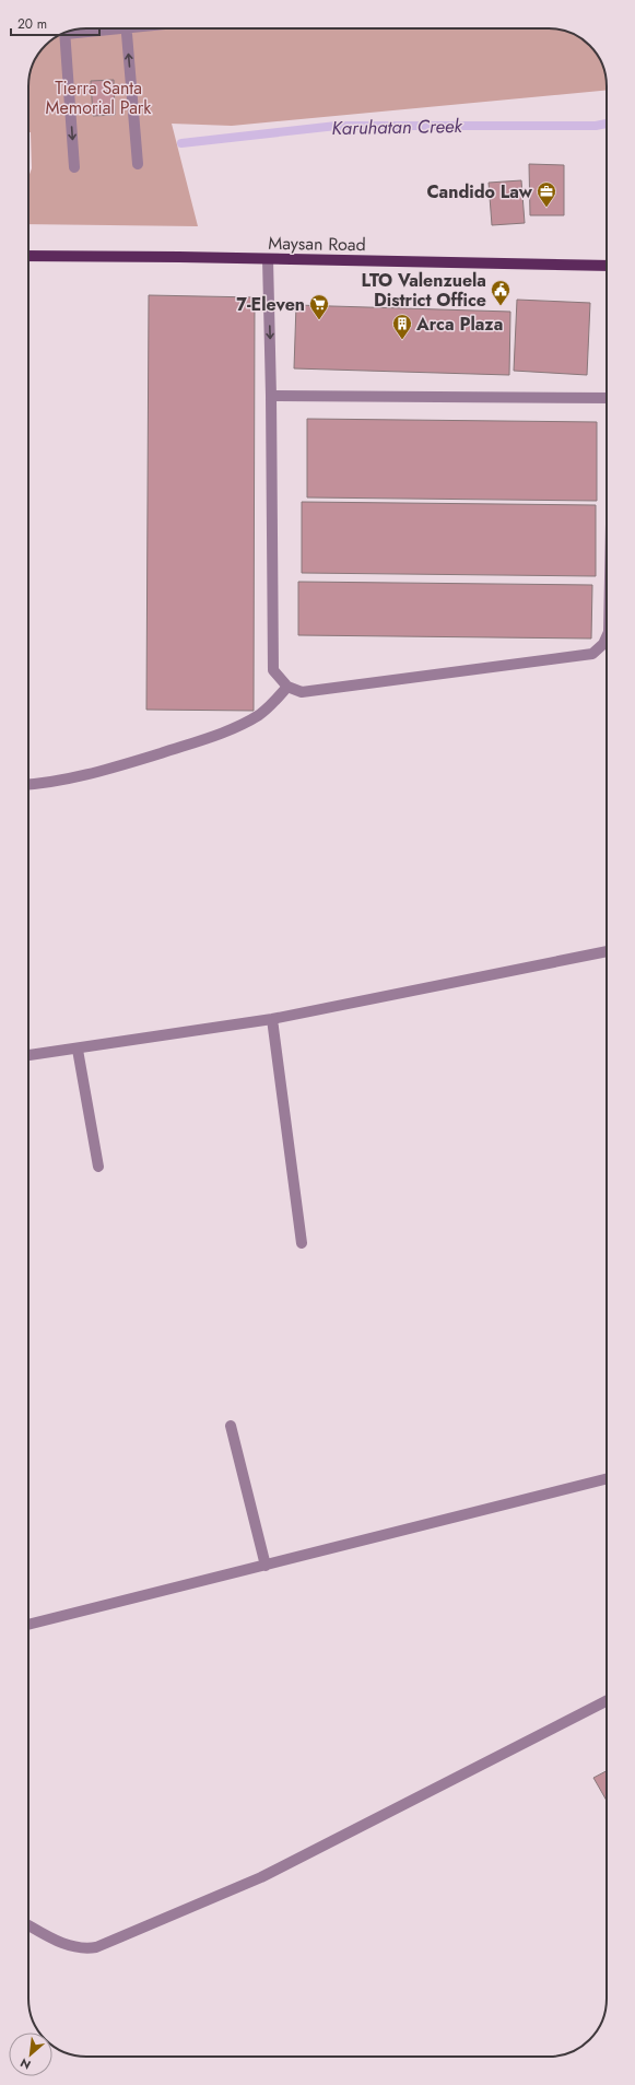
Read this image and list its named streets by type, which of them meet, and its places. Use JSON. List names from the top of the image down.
{
  "streets": {
    "main road": ["Maysan Road"]
  },
  "water": ["Karuhatan Creek"],
  "parks": ["Tierra Santa Memorial Park"],
  "places": {
    "office": ["Candido Law"],
    "public building": ["LTO Valenzuela District Office"],
    "supermarket": ["7-Eleven"],
    "building": ["Arca Plaza"]
  },
  "scale_bar": "20 m",
  "north": "bottom left"
}
